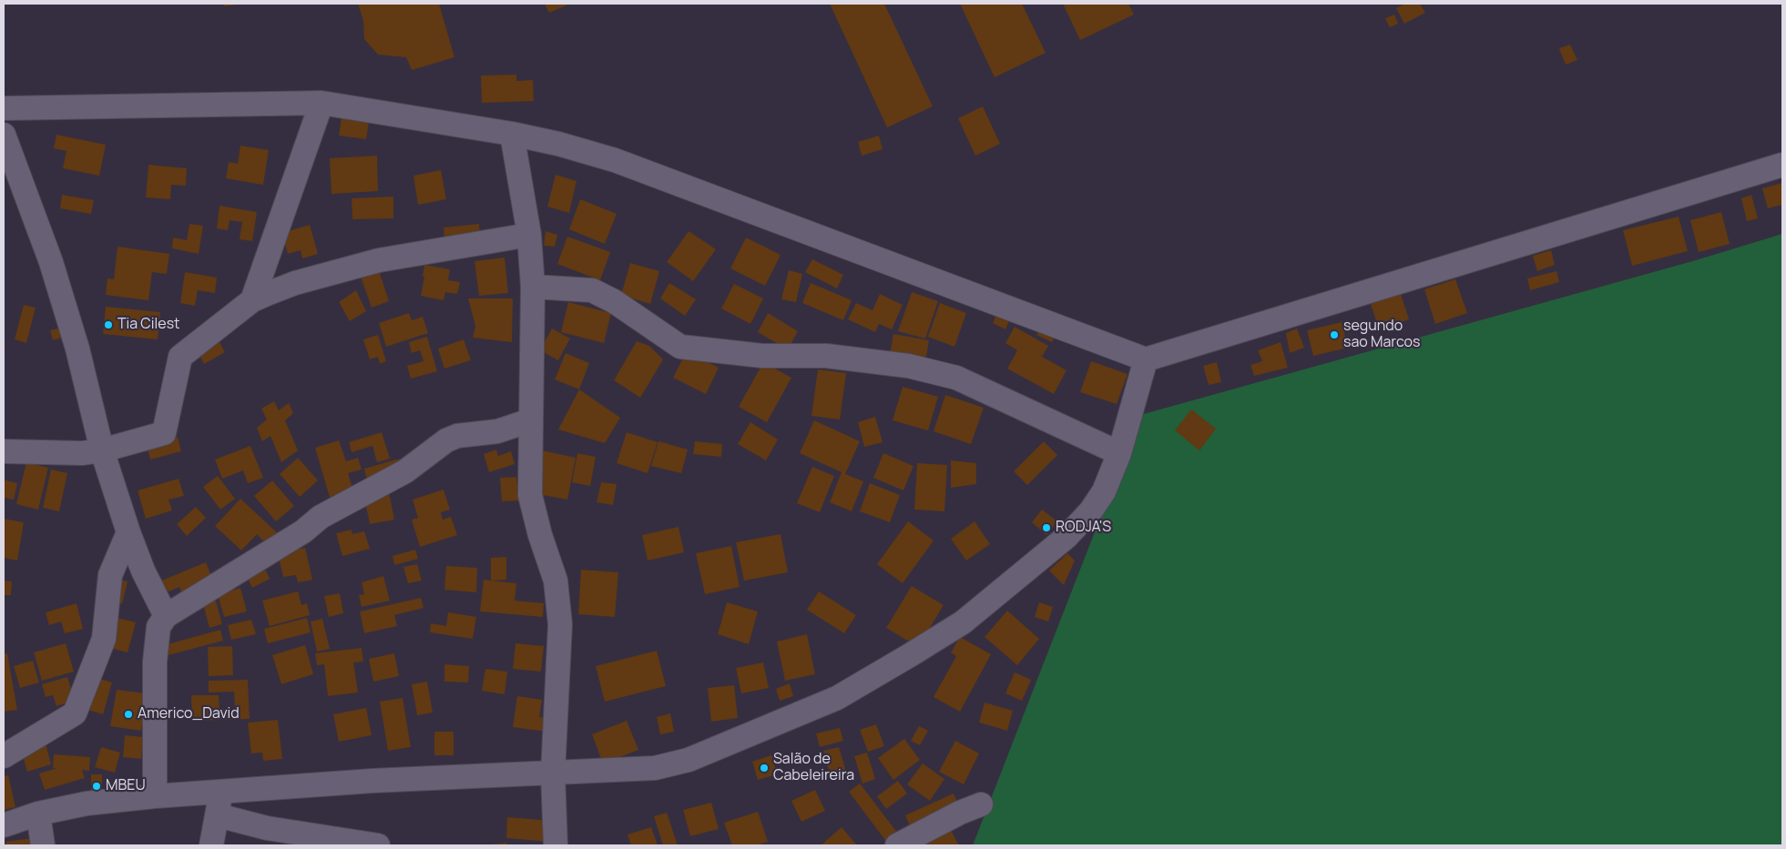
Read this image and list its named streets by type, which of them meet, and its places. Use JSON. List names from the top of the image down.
{
  "places": [
    "Tia Cilest",
    "segundo sao Marcos",
    "RODJA'S",
    "Americo_David",
    "Salão de Cabeleireira",
    "MBEU"
  ]
}
